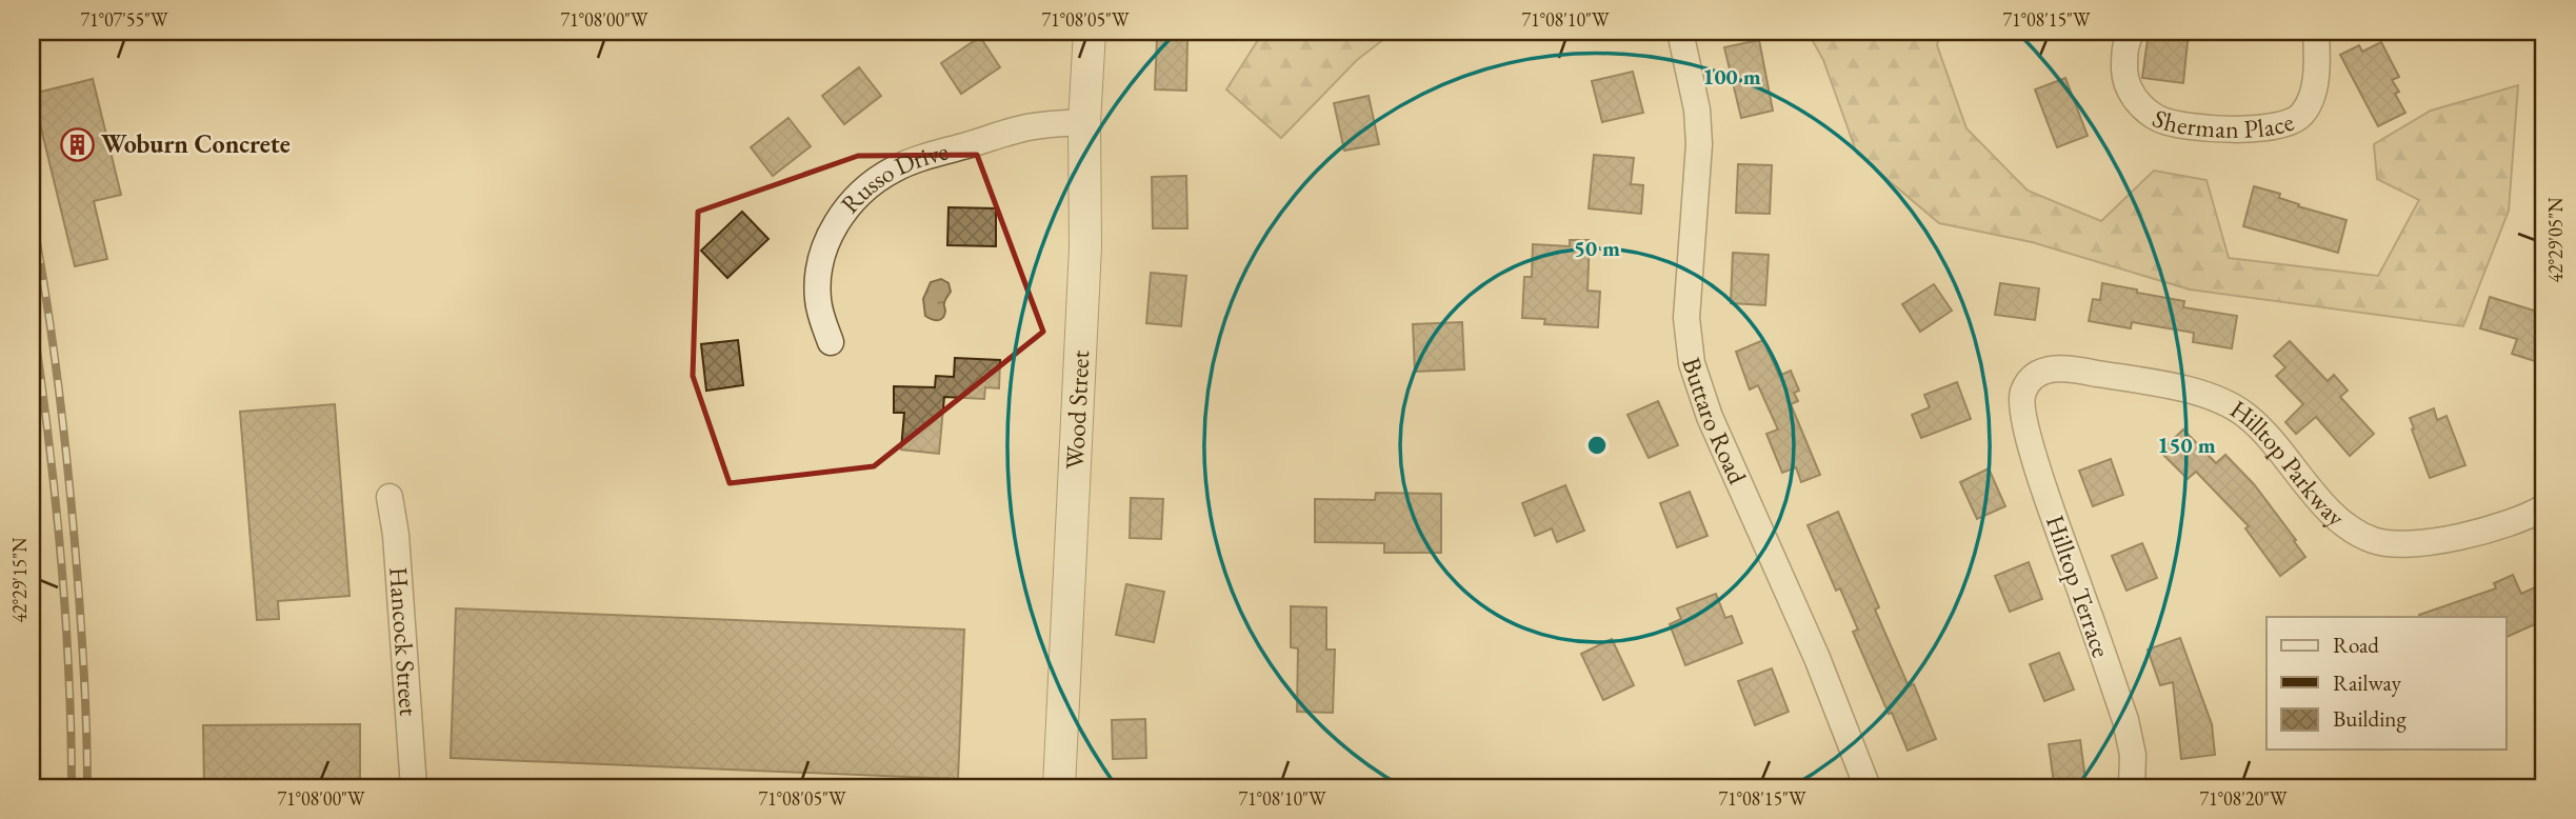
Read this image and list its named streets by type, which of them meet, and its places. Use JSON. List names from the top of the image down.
{
  "streets": {
    "street": [
      "Sherman Place",
      "Russo Drive",
      "Wood Street",
      "Buttaro Road",
      "Hilltop Parkway",
      "Hilltop Terrace",
      "Hancock Street"
    ]
  },
  "crossings": [
    ["Russo Drive", "Wood Street"],
    ["Hilltop Parkway", "Hilltop Terrace"]
  ],
  "places": {
    "building": ["Woburn Concrete"]
  },
  "legend": ["Road", "Railway", "Building"],
  "coordinates": [
    "71°07'55\"W",
    "71°08'00\"W",
    "71°08'05\"W",
    "71°08'10\"W",
    "71°08'15\"W",
    "42°29'05\"N",
    "42°29'15\"N",
    "71°08'20\"W"
  ],
  "rings": ["100 m", "50 m", "150 m"]
}
